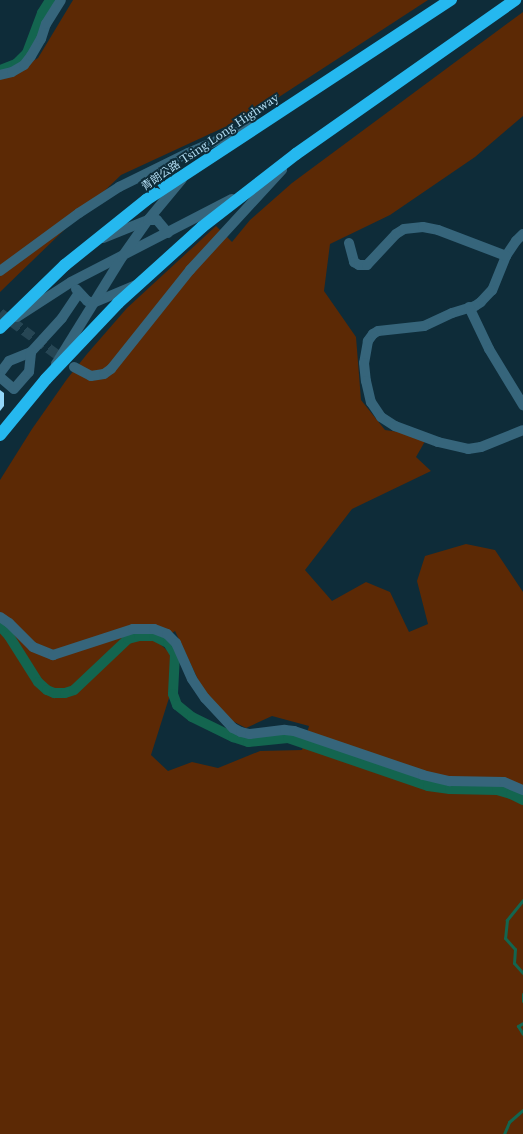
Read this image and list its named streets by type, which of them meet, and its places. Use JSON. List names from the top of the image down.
{
  "streets": {
    "highway": ["青朗公路 Tsing Long Highway"]
  }
}
